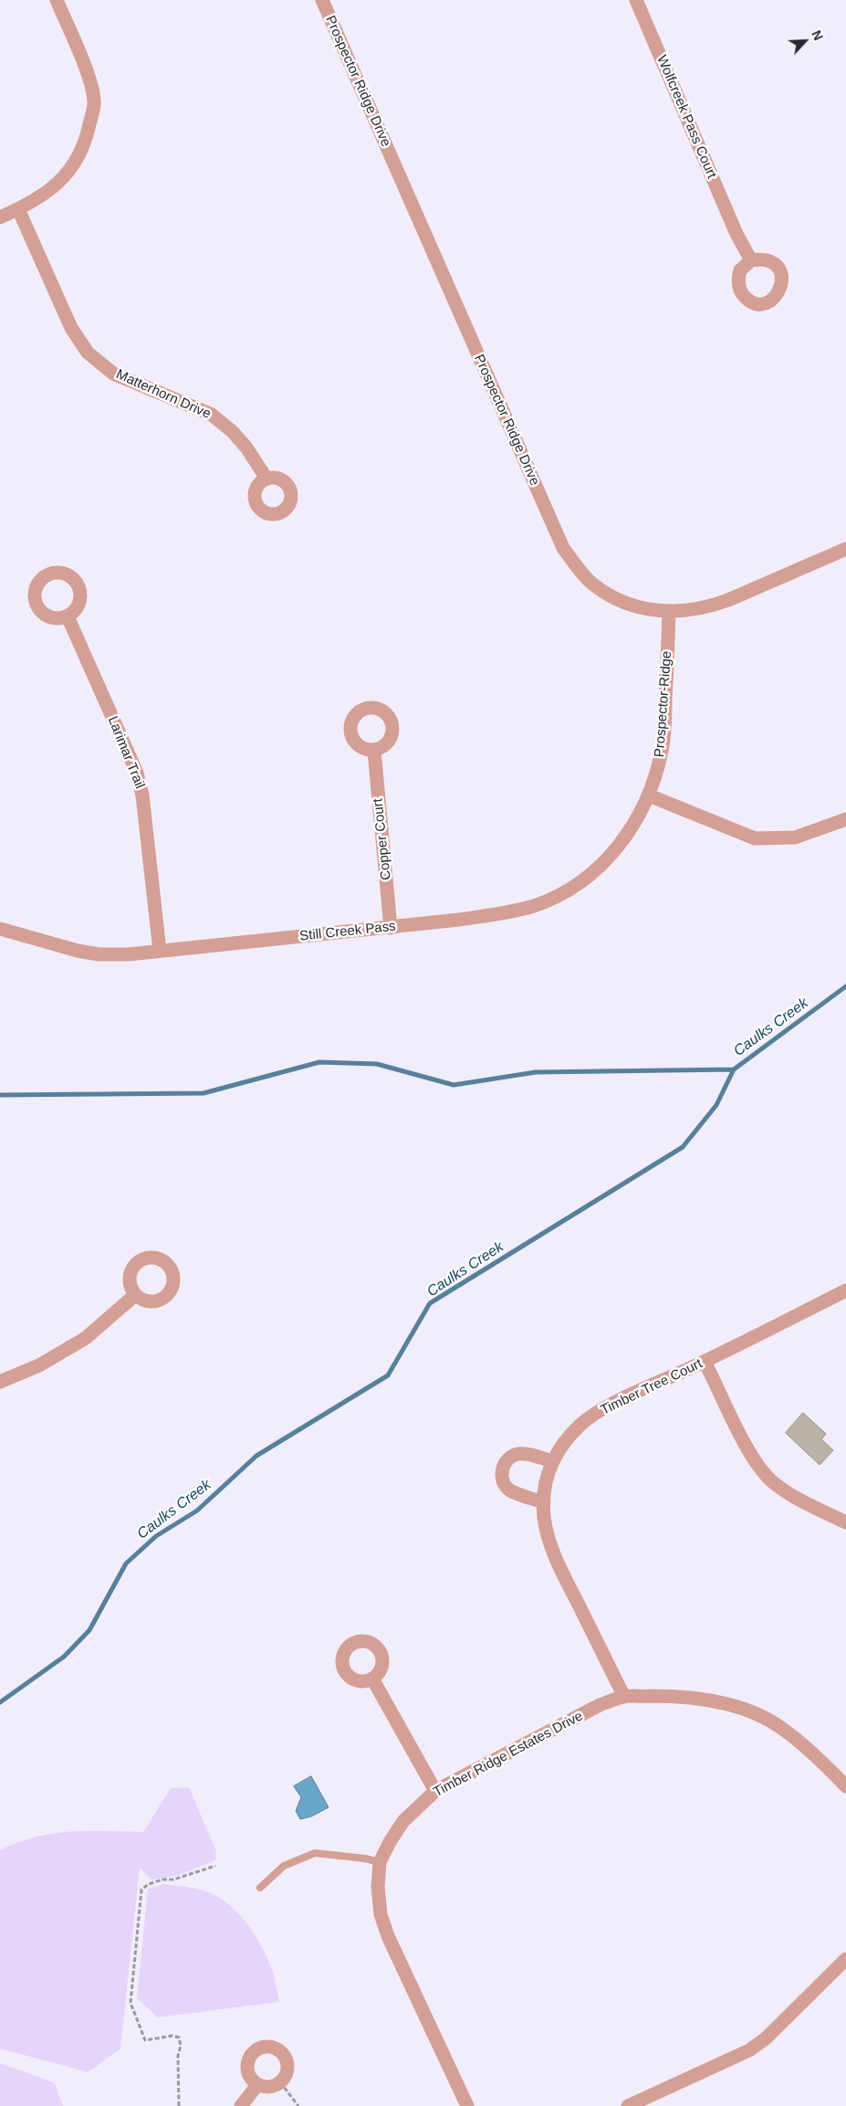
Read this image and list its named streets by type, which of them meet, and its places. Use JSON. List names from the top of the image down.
{
  "streets": {
    "street": [
      "Prospector Ridge Drive",
      "Wolfcreek Pass Court",
      "Matterhorn Drive",
      "Prospector-Ridge",
      "Larimar Trail",
      "Copper Court",
      "Still Creek Pass",
      "Timber Tree Court",
      "Timber Ridge Estates Drive"
    ]
  },
  "crossings": [
    ["Prospector Ridge Drive", "Prospector-Ridge"],
    ["Prospector-Ridge", "Still Creek Pass"],
    ["Larimar Trail", "Still Creek Pass"],
    ["Copper Court", "Still Creek Pass"],
    ["Timber Tree Court", "Timber Ridge Estates Drive"]
  ],
  "water": ["Caulks Creek"],
  "north": "top right"
}
